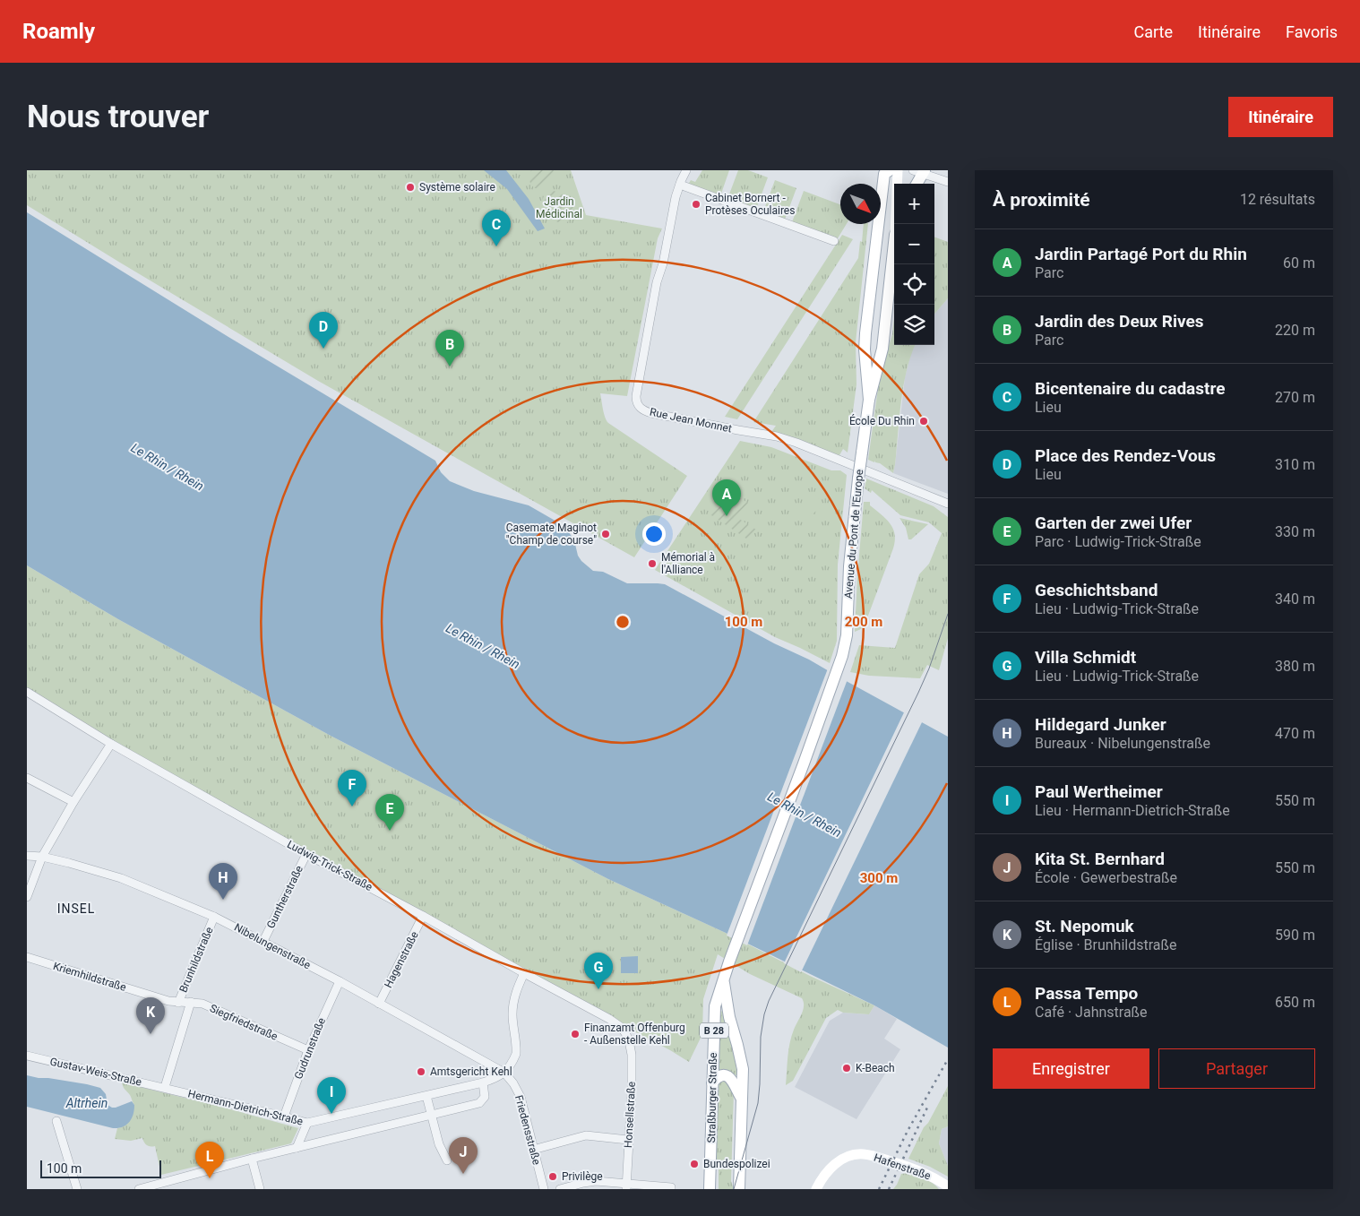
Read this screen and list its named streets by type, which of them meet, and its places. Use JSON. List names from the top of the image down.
{
  "streets": {
    "main road": ["Avenue du Pont de l'Europe", "B 28", "Straßburger Straße"],
    "street": [
      "Rue Jean Monnet",
      "Ludwig-Trick-Straße",
      "Guntherstraße",
      "Nibelungenstraße",
      "Brunhildstraße",
      "Hagenstraße",
      "Kriemhildstraße",
      "Siegfriedstraße",
      "Gudrunstraße",
      "Gustav-Weis-Straße",
      "Hermann-Dietrich-Straße",
      "Honsellstraße",
      "Friedensstraße",
      "Hafenstraße"
    ]
  },
  "crossings": [
    ["Avenue du Pont de l'Europe", "Straßburger Straße"],
    ["Ludwig-Trick-Straße", "Guntherstraße"],
    ["Ludwig-Trick-Straße", "Hagenstraße"],
    ["Ludwig-Trick-Straße", "Honsellstraße"],
    ["Guntherstraße", "Nibelungenstraße"],
    ["Nibelungenstraße", "Brunhildstraße"],
    ["Nibelungenstraße", "Hagenstraße"],
    ["Nibelungenstraße", "Gudrunstraße"],
    ["Nibelungenstraße", "Hermann-Dietrich-Straße"],
    ["Nibelungenstraße", "Friedensstraße"],
    ["Brunhildstraße", "Kriemhildstraße"],
    ["Brunhildstraße", "Siegfriedstraße"],
    ["Brunhildstraße", "Gustav-Weis-Straße"],
    ["Brunhildstraße", "Hermann-Dietrich-Straße"],
    ["Kriemhildstraße", "Siegfriedstraße"],
    ["Siegfriedstraße", "Gudrunstraße"],
    ["Gudrunstraße", "Hermann-Dietrich-Straße"],
    ["Gustav-Weis-Straße", "Hermann-Dietrich-Straße"],
    ["Hermann-Dietrich-Straße", "Friedensstraße"]
  ],
  "districts": ["INSEL"],
  "water": ["Le Rhin / Rhein", "Altrhein"],
  "parks": ["Jardin Médicinal"],
  "places": [
    "Système solaire",
    "Cabinet Bornert - Protèses Oculaires",
    "École Du Rhin",
    "Casemate Maginot \"Champ de course\"",
    "Mémorial à l'Alliance",
    "Finanzamt Offenburg - Außenstelle Kehl",
    "K-Beach",
    "Amtsgericht Kehl",
    "Bundespolizei",
    "Privilège"
  ],
  "scale_bar": "100 m",
  "north": "bottom right",
  "page": {
    "header": "Roamly",
    "nav": ["Carte", "Itinéraire", "Favoris"],
    "buttons": [
      "Itinéraire",
      ["Enregistrer", "Partager"]
    ],
    "title": "Nous trouver",
    "heading": ["À proximité", "12 résultats"],
    "map_buttons": ["+", "−"],
    "pins": [
      "C",
      "D",
      "B",
      "A",
      "F",
      "E",
      "H",
      "G",
      "K",
      "I",
      "J",
      "L"
    ],
    "list": [
      {
        "mark": "A",
        "name": "Jardin Partagé Port du Rhin",
        "note": "Parc",
        "value": "60 m"
      },
      {
        "mark": "B",
        "name": "Jardin des Deux Rives",
        "note": "Parc",
        "value": "220 m"
      },
      {
        "mark": "C",
        "name": "Bicentenaire du cadastre",
        "note": "Lieu",
        "value": "270 m"
      },
      {
        "mark": "D",
        "name": "Place des Rendez-Vous",
        "note": "Lieu",
        "value": "310 m"
      },
      {
        "mark": "E",
        "name": "Garten der zwei Ufer",
        "note": "Parc · Ludwig-Trick-Straße",
        "value": "330 m"
      },
      {
        "mark": "F",
        "name": "Geschichtsband",
        "note": "Lieu · Ludwig-Trick-Straße",
        "value": "340 m"
      },
      {
        "mark": "G",
        "name": "Villa Schmidt",
        "note": "Lieu · Ludwig-Trick-Straße",
        "value": "380 m"
      },
      {
        "mark": "H",
        "name": "Hildegard Junker",
        "note": "Bureaux · Nibelungenstraße",
        "value": "470 m"
      },
      {
        "mark": "I",
        "name": "Paul Wertheimer",
        "note": "Lieu · Hermann-Dietrich-Straße",
        "value": "550 m"
      },
      {
        "mark": "J",
        "name": "Kita St. Bernhard",
        "note": "École · Gewerbestraße",
        "value": "550 m"
      },
      {
        "mark": "K",
        "name": "St. Nepomuk",
        "note": "Église · Brunhildstraße",
        "value": "590 m"
      },
      {
        "mark": "L",
        "name": "Passa Tempo",
        "note": "Café · Jahnstraße",
        "value": "650 m"
      }
    ],
    "scale": "100 m"
  },
  "rings": ["100 m", "200 m", "300 m"]
}
